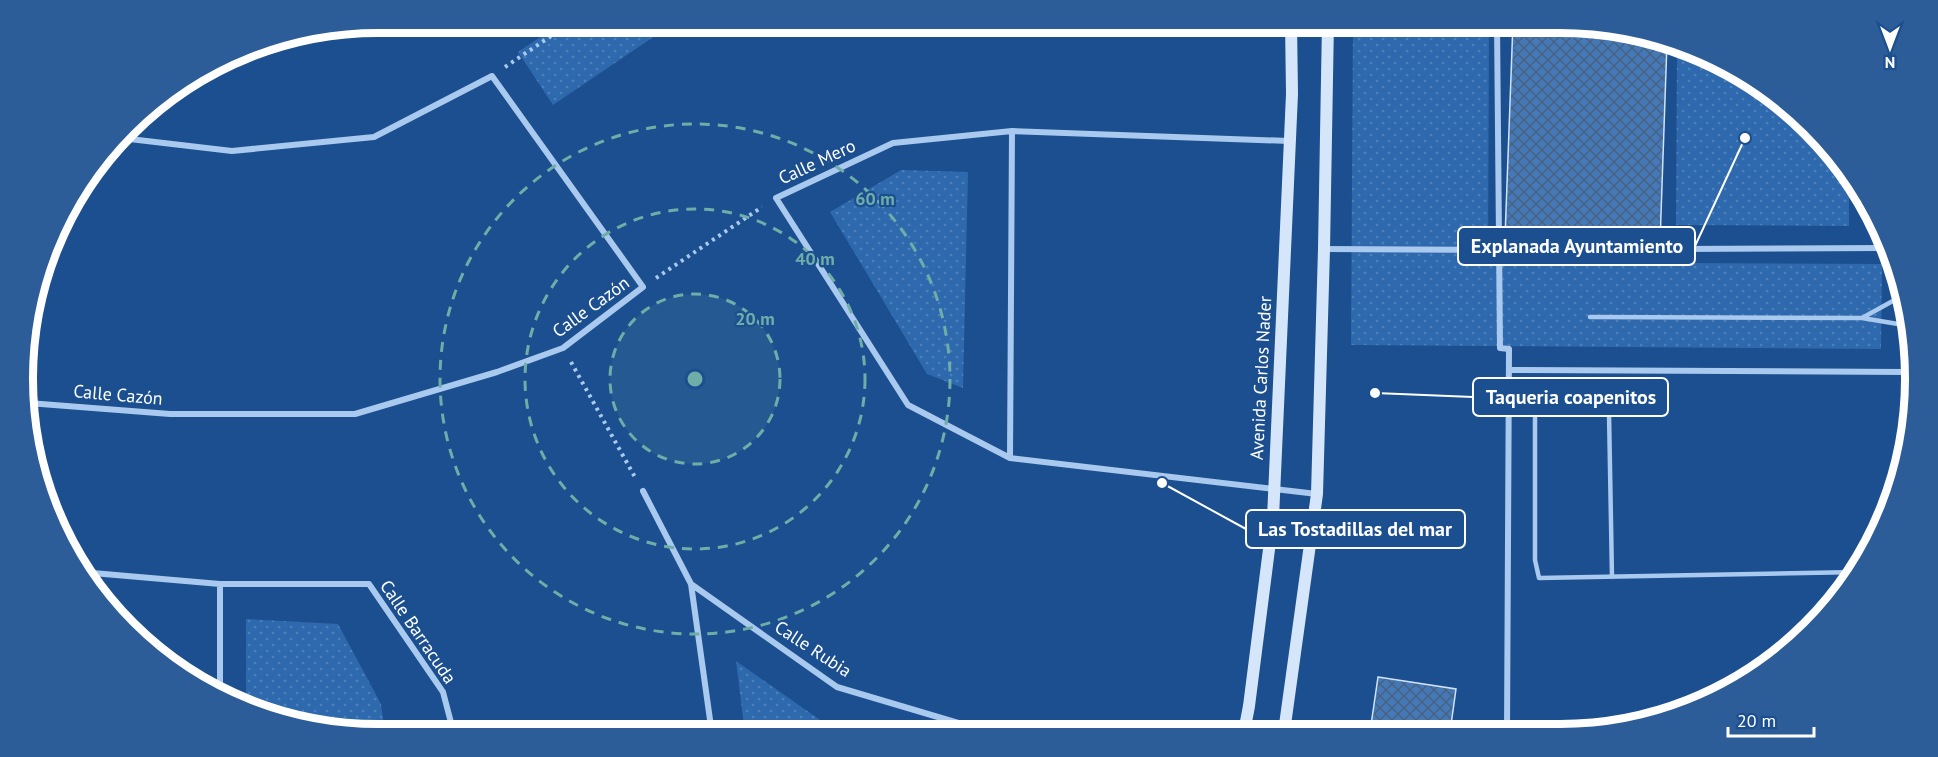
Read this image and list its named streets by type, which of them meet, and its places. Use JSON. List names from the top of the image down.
{
  "streets": {
    "street": [
      "Calle Mero",
      "Calle Cazón",
      "Avenida Carlos Nader",
      "Calle Barracuda",
      "Calle Rubia"
    ]
  },
  "crossings": [
    ["Calle Mero", "Avenida Carlos Nader"]
  ],
  "places": ["Explanada Ayuntamiento", "Taqueria coapenitos", "Las Tostadillas del mar"],
  "scale_bar": "20 m",
  "north": "bottom",
  "rings": ["60 m", "40 m", "20 m"]
}
